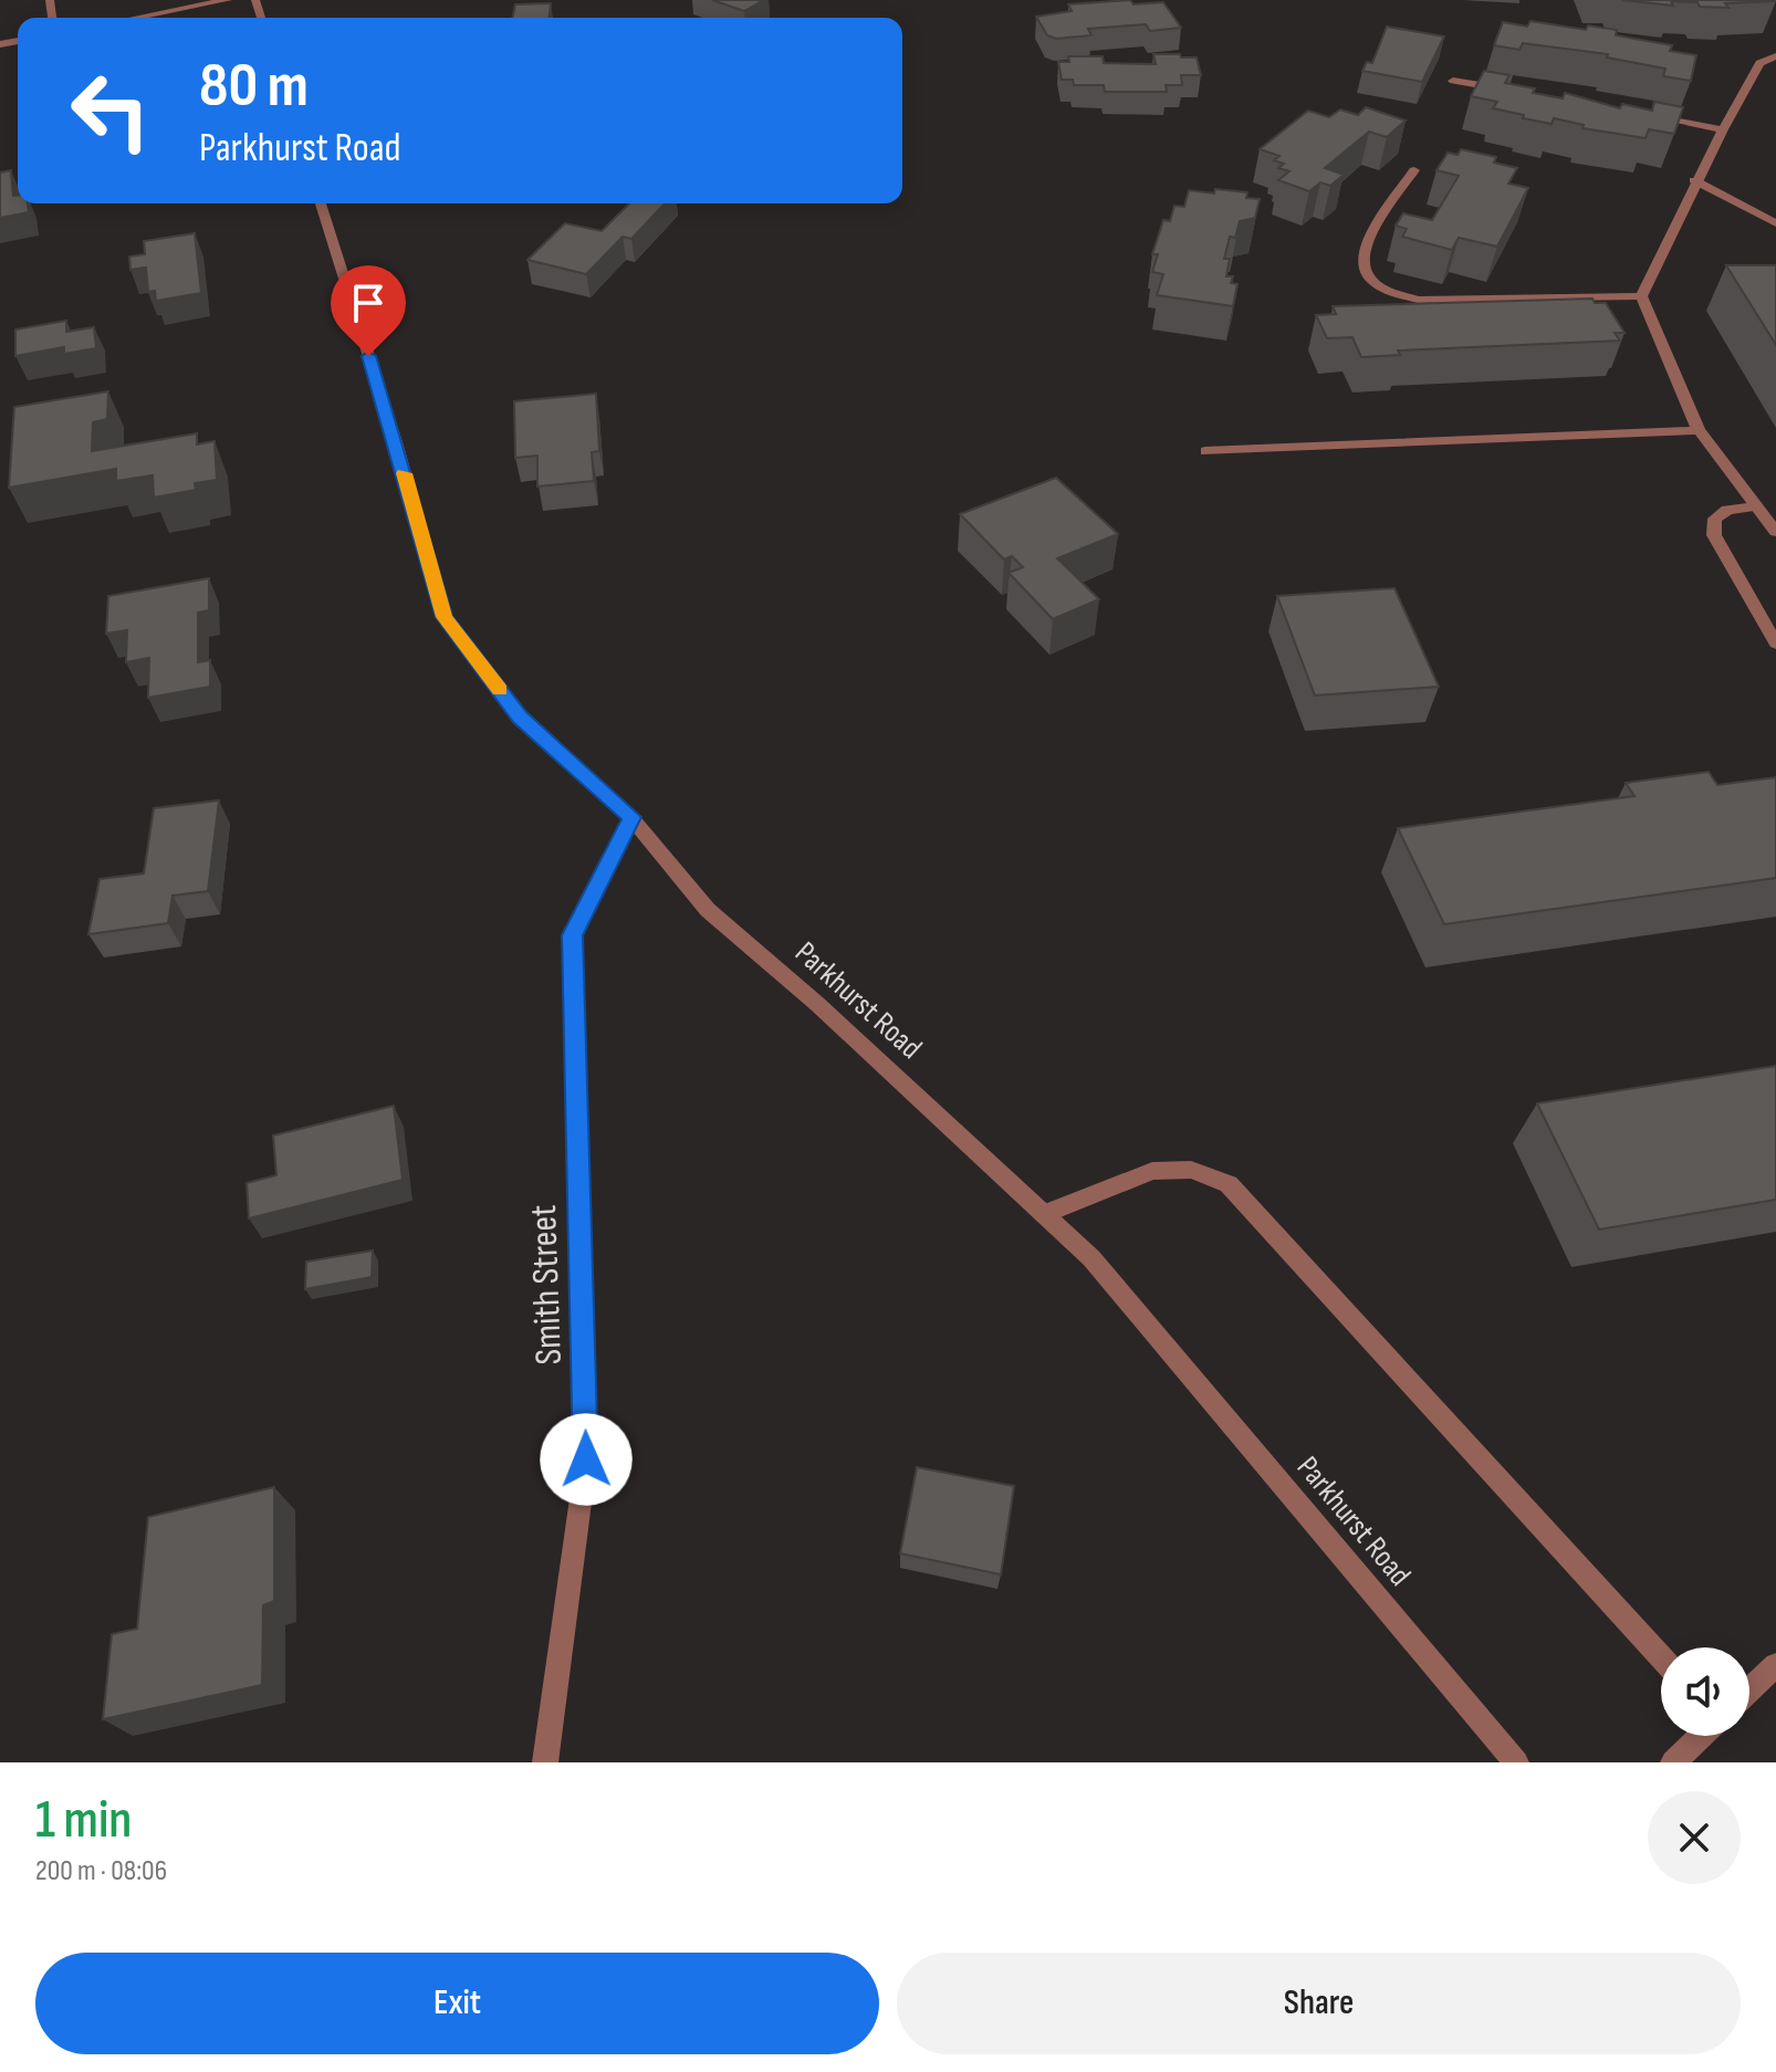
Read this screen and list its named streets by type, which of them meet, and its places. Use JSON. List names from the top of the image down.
{
  "streets": {
    "street": ["Parkhurst Road", "Smith Street"]
  },
  "crossings": [
    ["Parkhurst Road", "Smith Street"]
  ],
  "page": {
    "turn": ["80 m", "Parkhurst Road"],
    "heading": ["1 min", "200 m · 08:06"],
    "buttons": ["Exit", "Share"]
  }
}
